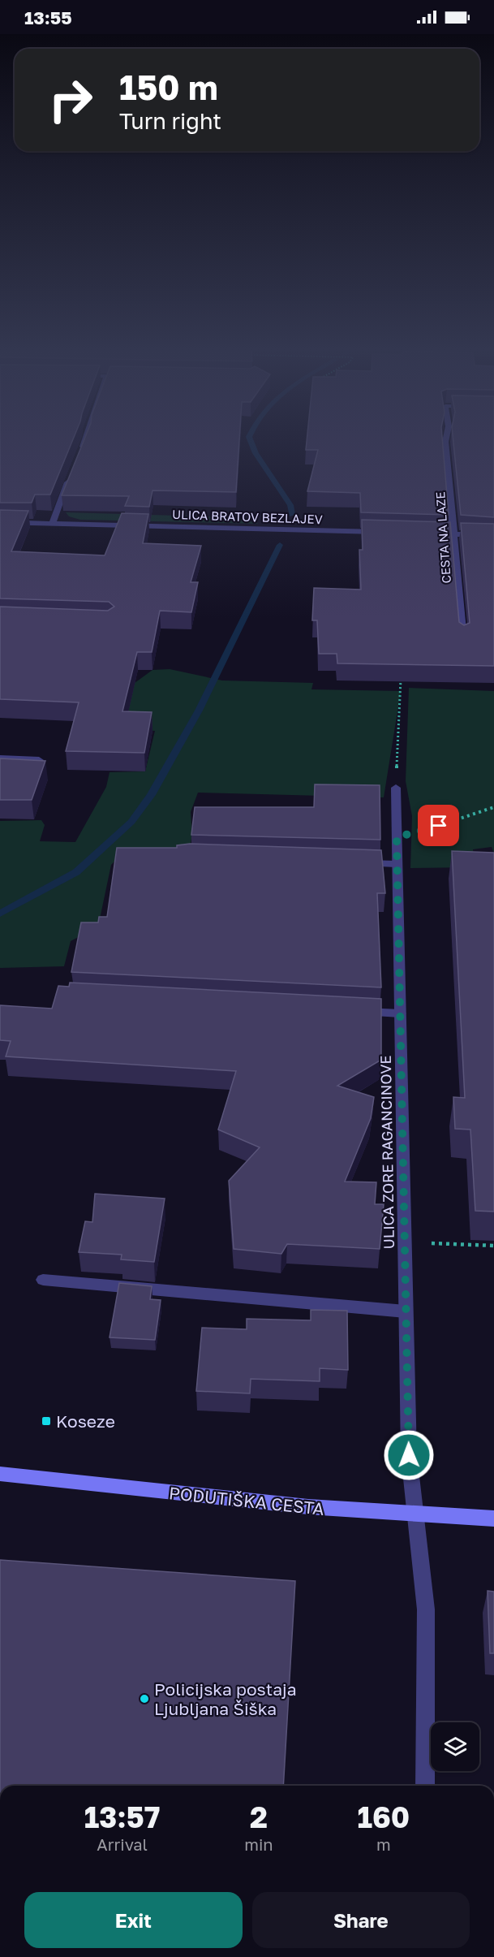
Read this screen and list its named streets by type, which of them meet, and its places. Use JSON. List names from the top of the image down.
{
  "streets": {
    "main road": ["PODUTIŠKA CESTA"],
    "street": ["ULICA BRATOV BEZLAJEV", "CESTA NA LAZE", "ULICA ZORE RAGANCINOVE"]
  },
  "crossings": [
    ["ULICA ZORE RAGANCINOVE", "PODUTIŠKA CESTA"]
  ],
  "places": {
    "transit": ["Koseze"],
    "other": ["Policijska postaja Ljubljana Šiška"]
  },
  "page": {
    "status": "13:55",
    "turn": ["150 m", "Turn right"],
    "eta": [
      "13:57",
      "Arrival",
      "2",
      "min",
      "160",
      "m"
    ],
    "buttons": ["Exit", "Share"]
  }
}
